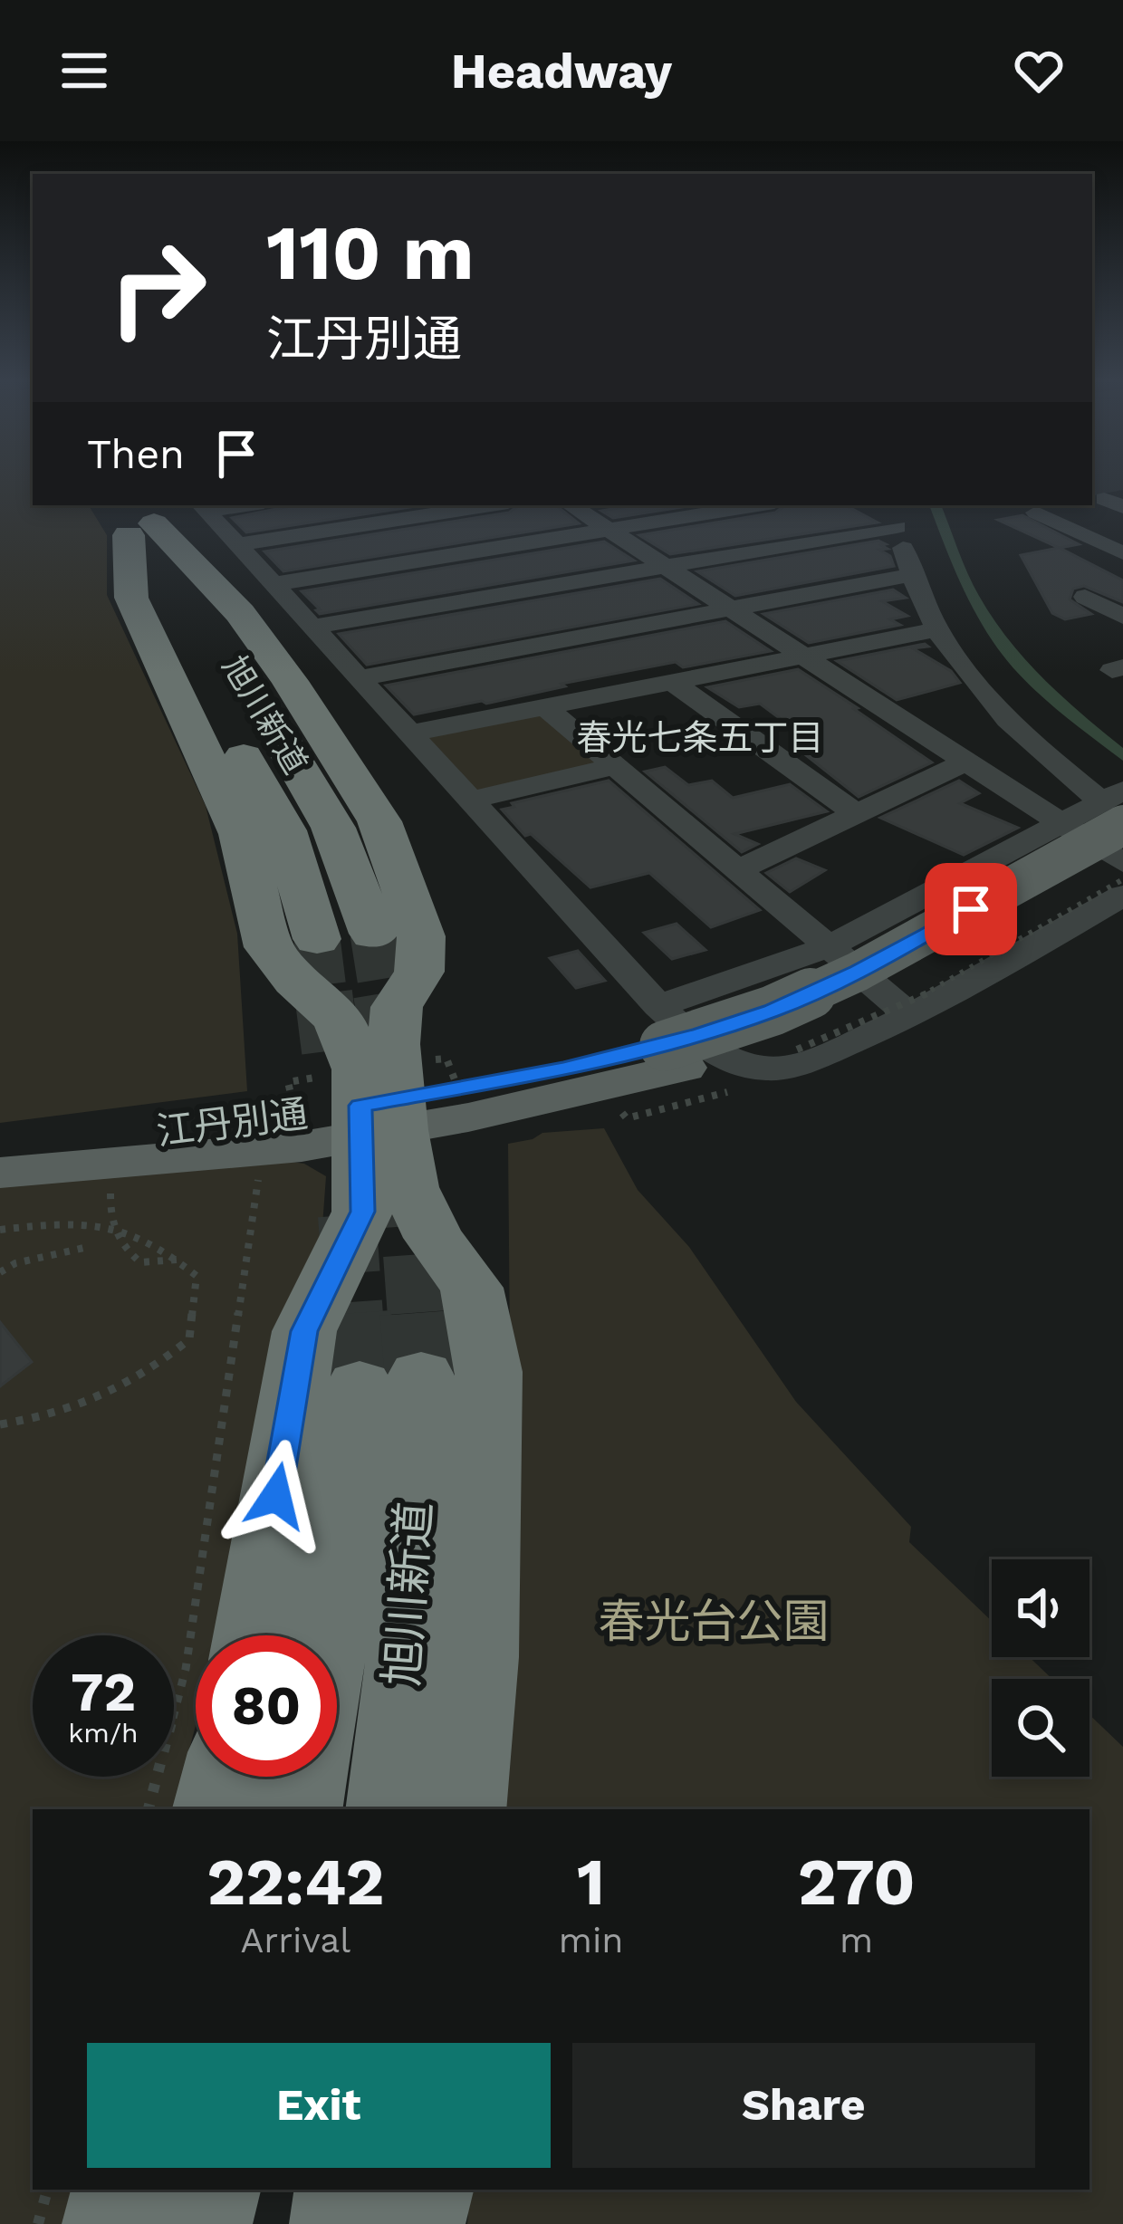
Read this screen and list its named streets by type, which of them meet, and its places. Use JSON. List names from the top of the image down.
{
  "streets": {
    "highway": ["旭川新道"],
    "main road": ["江丹別通"]
  },
  "districts": ["春光七条五丁目"],
  "parks": ["春光台公園"],
  "page": {
    "header": "Headway",
    "turn": ["110 m", "江丹別通"],
    "then": "Then",
    "speed": "72 km/h",
    "limit": "80",
    "eta": [
      "22:42",
      "Arrival",
      "1",
      "min",
      "270",
      "m"
    ],
    "buttons": ["Exit", "Share"]
  }
}
